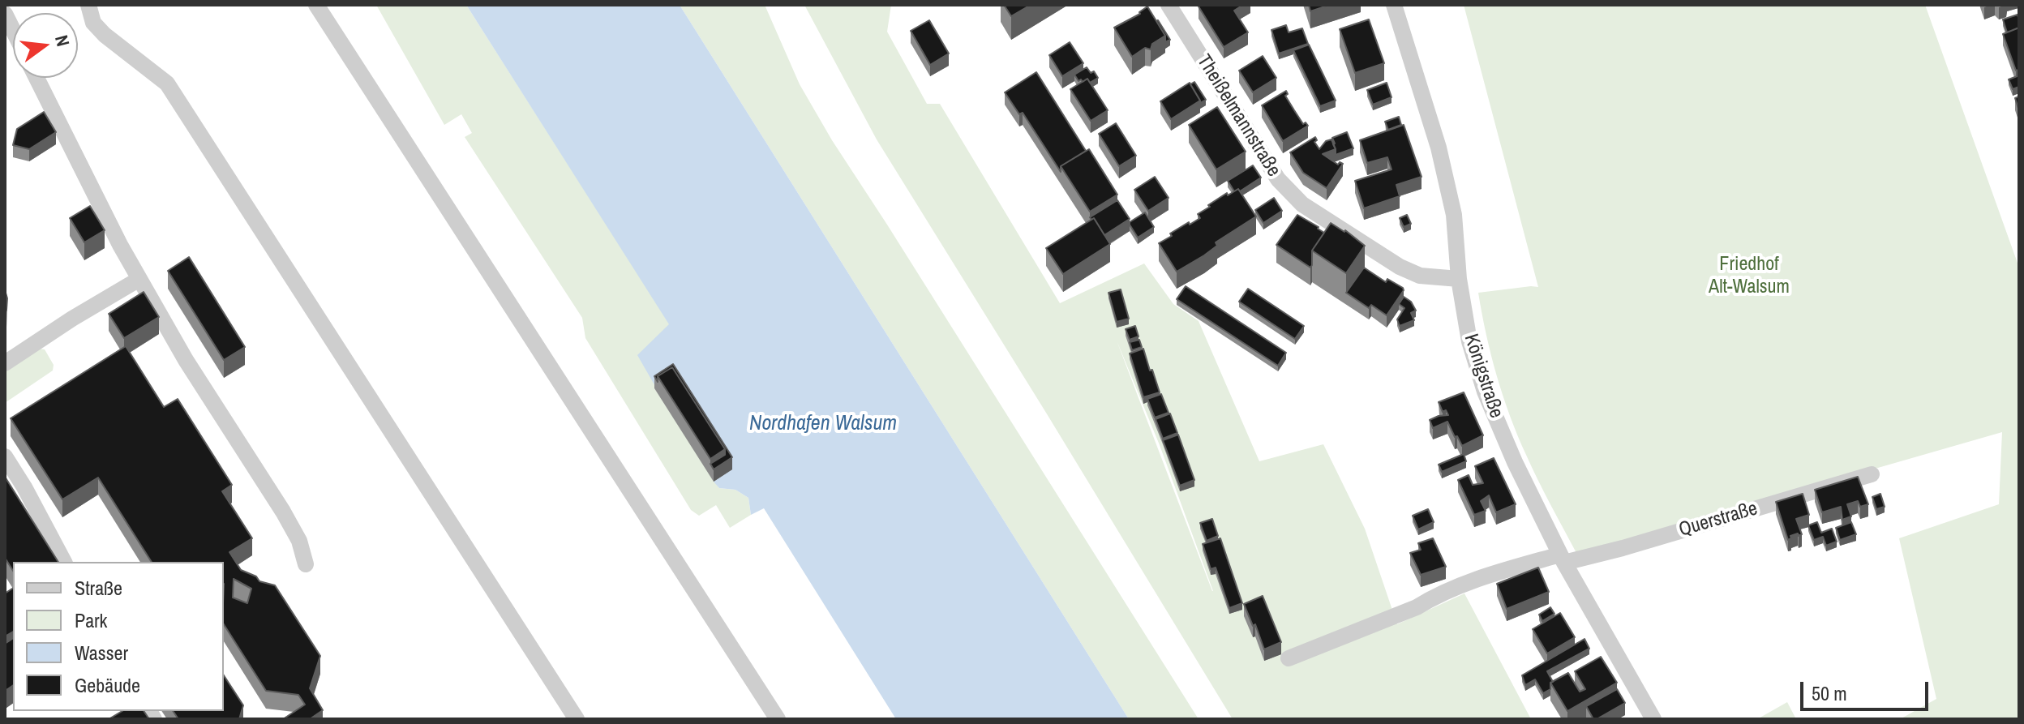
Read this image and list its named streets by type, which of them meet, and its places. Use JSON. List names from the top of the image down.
{
  "streets": {
    "street": ["Theißelmannstraße", "Königstraße", "Querstraße"]
  },
  "crossings": [
    ["Theißelmannstraße", "Königstraße"],
    ["Königstraße", "Querstraße"]
  ],
  "water": ["Nordhafen Walsum"],
  "parks": ["Friedhof Alt-Walsum"],
  "legend": [
    "Straße",
    "Park",
    "Wasser",
    "Gebäude"
  ],
  "scale_bar": "50 m",
  "north": "right"
}
